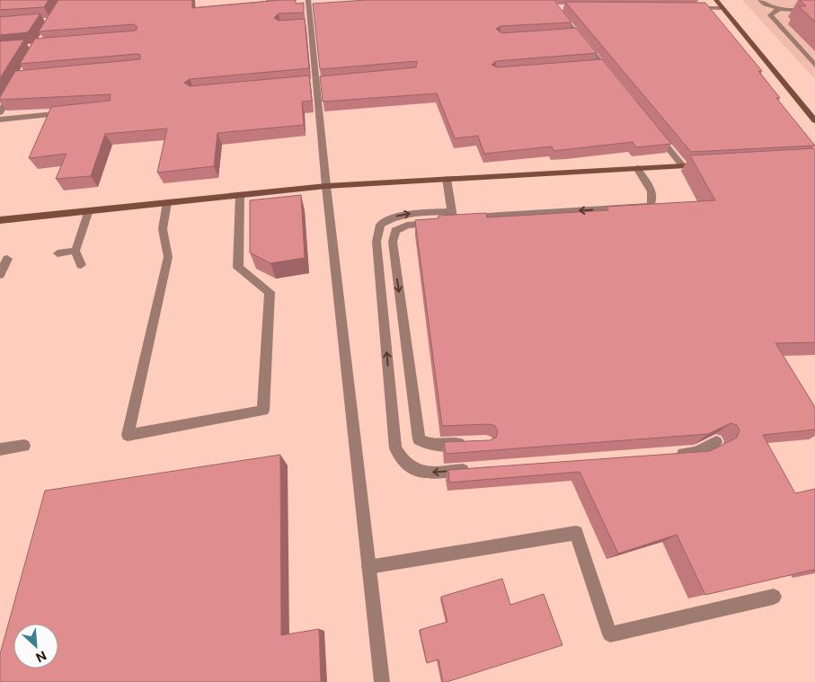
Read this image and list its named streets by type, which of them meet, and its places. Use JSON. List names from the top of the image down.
{
  "north": "bottom right"
}
